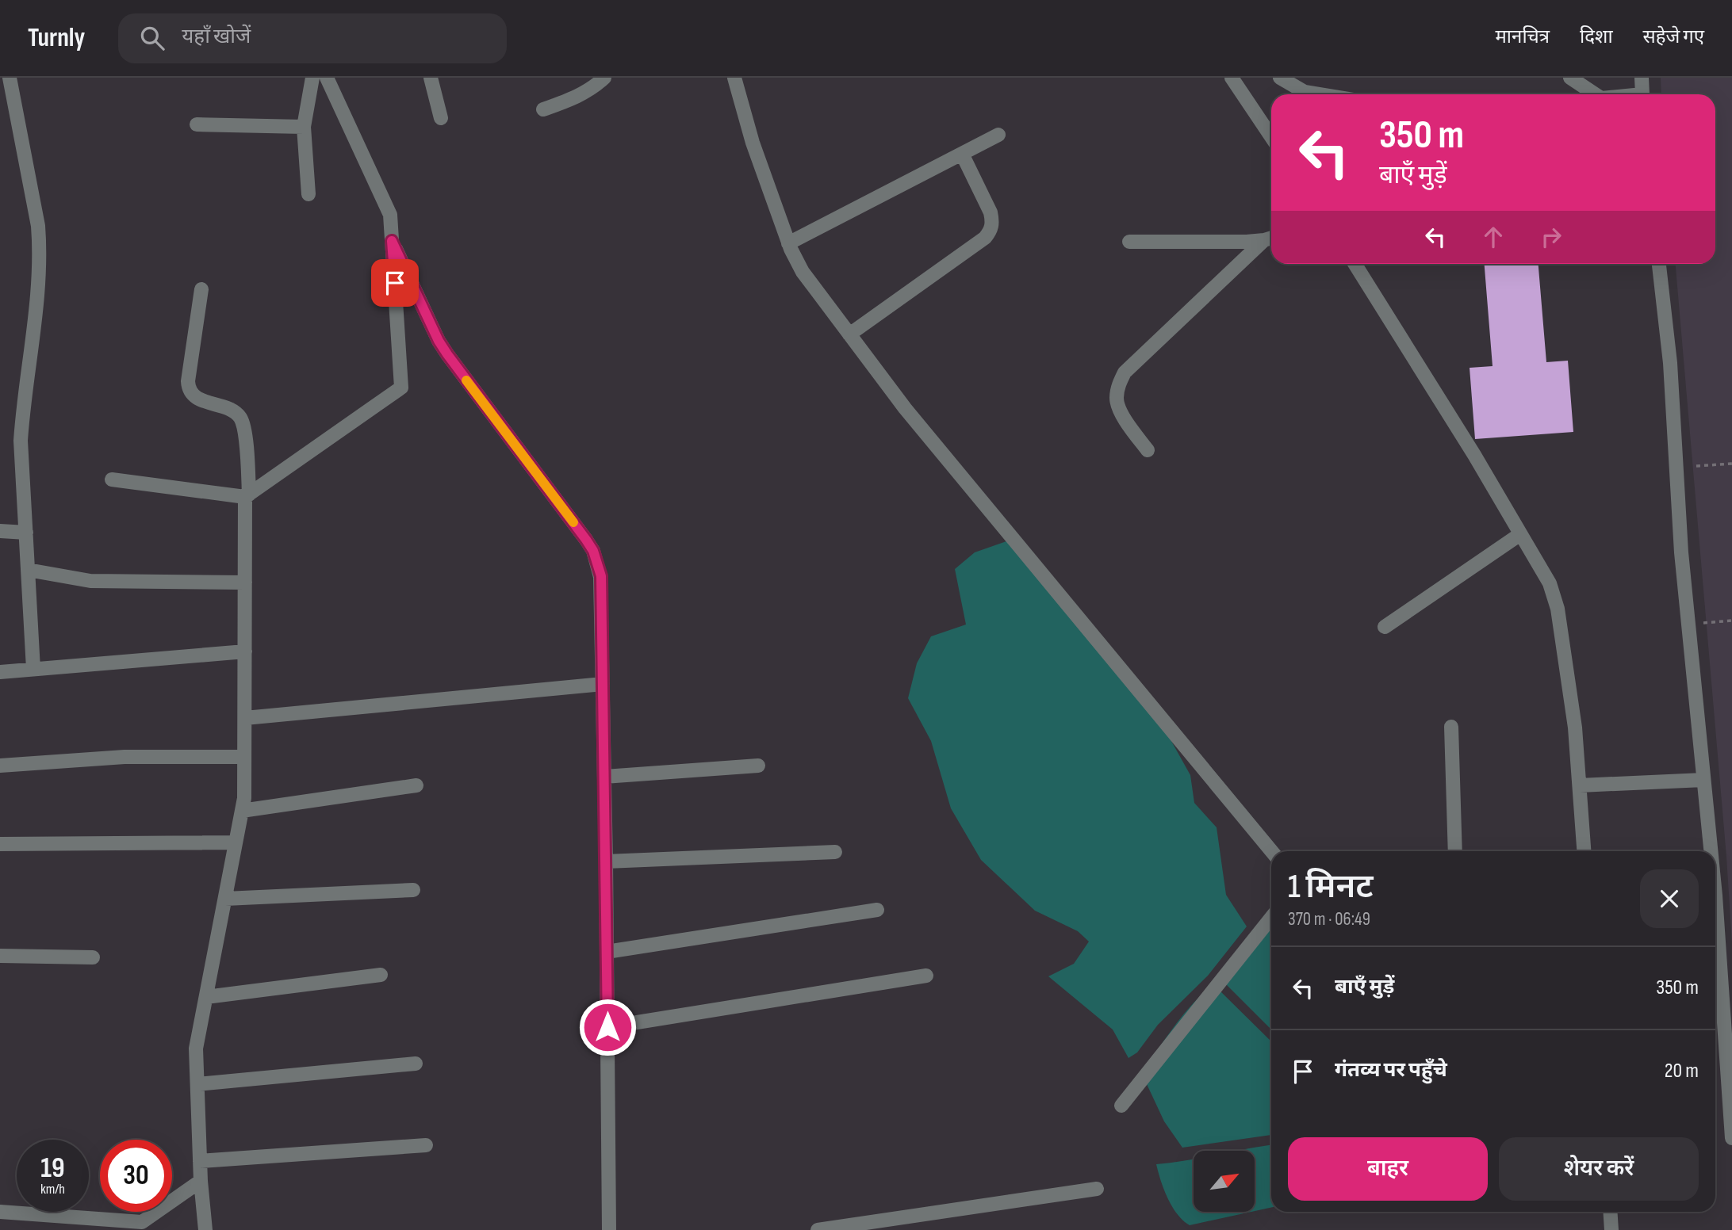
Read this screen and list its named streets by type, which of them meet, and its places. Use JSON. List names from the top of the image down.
{
  "north": "top right",
  "page": {
    "header": "Turnly",
    "search": "यहाँ खोजें",
    "nav": ["मानचित्र", "दिशा", "सहेजे गए"],
    "turn": ["350 m", "बाएँ मुड़ें"],
    "heading": ["1 मिनट", "370 m · 06:49"],
    "list": [
      {
        "name": "बाएँ मुड़ें",
        "value": "350 m"
      },
      {
        "name": "गंतव्य पर पहुँचे",
        "value": "20 m"
      }
    ],
    "buttons": ["बाहर", "शेयर करें"],
    "speed": "19 km/h",
    "limit": "30"
  }
}
